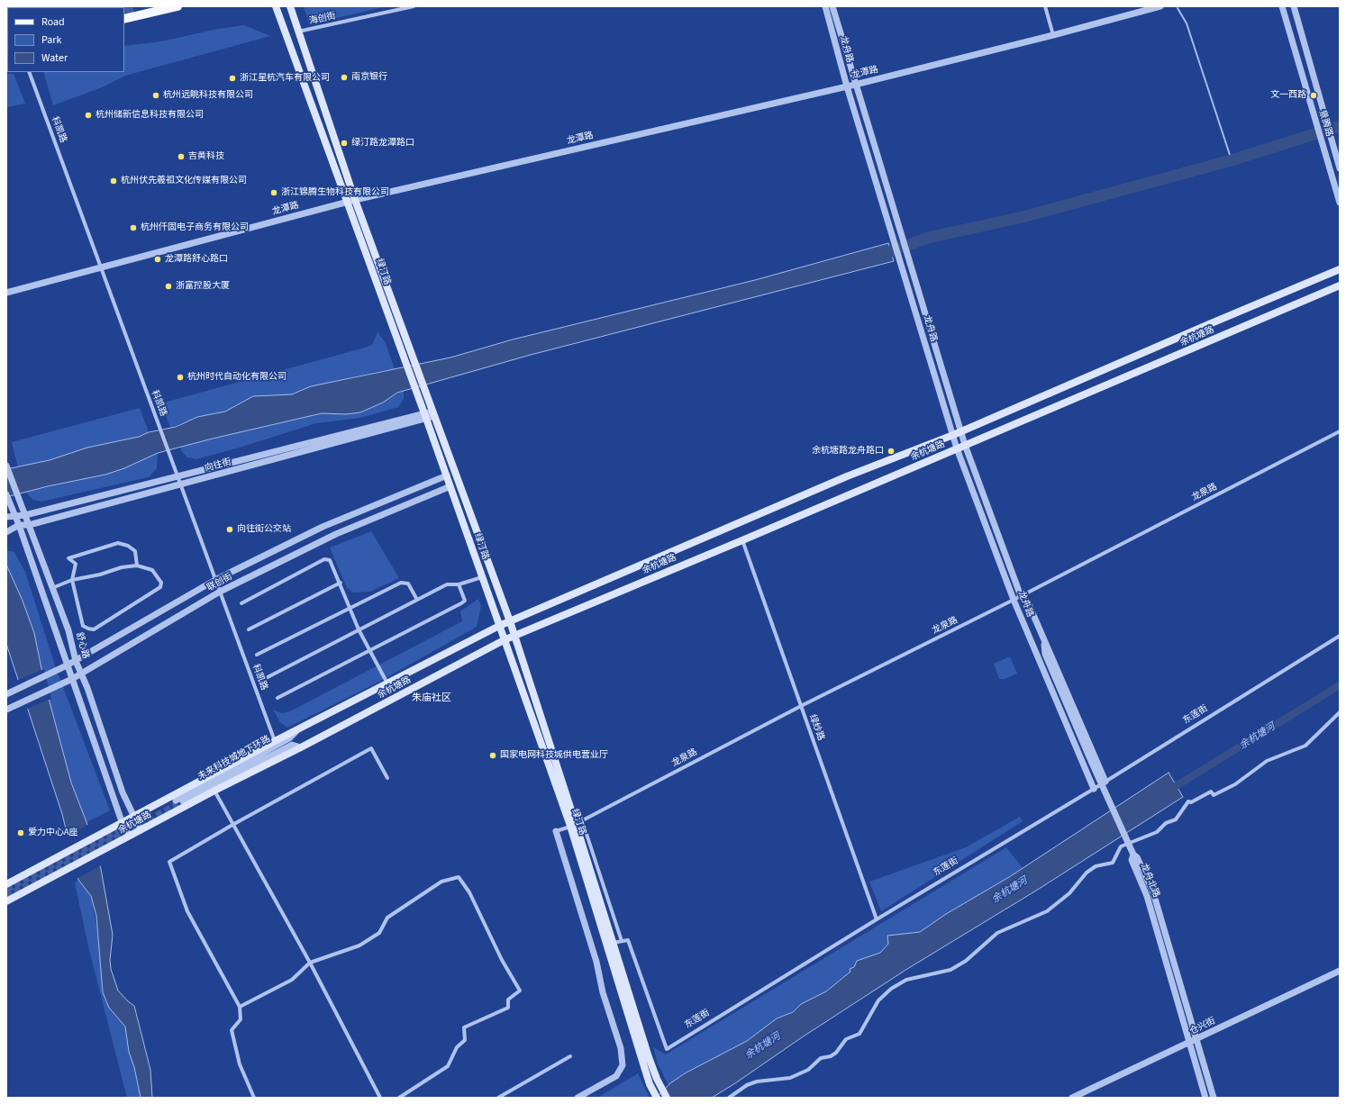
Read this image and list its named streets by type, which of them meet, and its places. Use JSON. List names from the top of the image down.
{
  "streets": {
    "main road": ["绿汀路", "余杭塘路"],
    "street": [
      "海创街",
      "龙舟路",
      "龙潭路",
      "景腾路",
      "科凯路",
      "向往街",
      "龙泉路",
      "联创街",
      "舒心路",
      "东莲街",
      "绿纱路",
      "未来科技城地下环路",
      "龙舟北路",
      "仓兴街"
    ]
  },
  "crossings": [
    ["海创街", "绿汀路"],
    ["龙舟路", "龙潭路"],
    ["龙舟路", "余杭塘路"],
    ["龙舟路", "龙泉路"],
    ["龙舟路", "东莲街"],
    ["龙舟路", "龙舟北路"],
    ["龙潭路", "科凯路"],
    ["龙潭路", "绿汀路"],
    ["科凯路", "余杭塘路"],
    ["科凯路", "向往街"],
    ["科凯路", "联创街"],
    ["绿汀路", "余杭塘路"],
    ["绿汀路", "向往街"],
    ["绿汀路", "龙泉路"],
    ["绿汀路", "联创街"],
    ["绿汀路", "东莲街"],
    ["余杭塘路", "舒心路"],
    ["余杭塘路", "绿纱路"],
    ["余杭塘路", "未来科技城地下环路"],
    ["向往街", "舒心路"],
    ["龙泉路", "东莲街"],
    ["龙泉路", "绿纱路"],
    ["联创街", "舒心路"],
    ["东莲街", "绿纱路"],
    ["龙舟北路", "仓兴街"]
  ],
  "districts": ["朱庙社区"],
  "water": ["余杭塘河"],
  "places": [
    "南京银行",
    "浙江星杭汽车有限公司",
    "杭州远眺科技有限公司",
    "文一西路",
    "杭州储新信息科技有限公司",
    "绿汀路龙潭路口",
    "吉黄科技",
    "杭州伏先羲祖文化传媒有限公司",
    "浙江锦腾生物科技有限公司",
    "杭州仟固电子商务有限公司",
    "龙潭路舒心路口",
    "浙富控股大厦",
    "杭州时代自动化有限公司",
    "余杭塘路龙舟路口",
    "向往街公交站",
    "国家电网科技城供电营业厅",
    "爱力中心A座"
  ],
  "legend": ["Road", "Park", "Water"]
}
